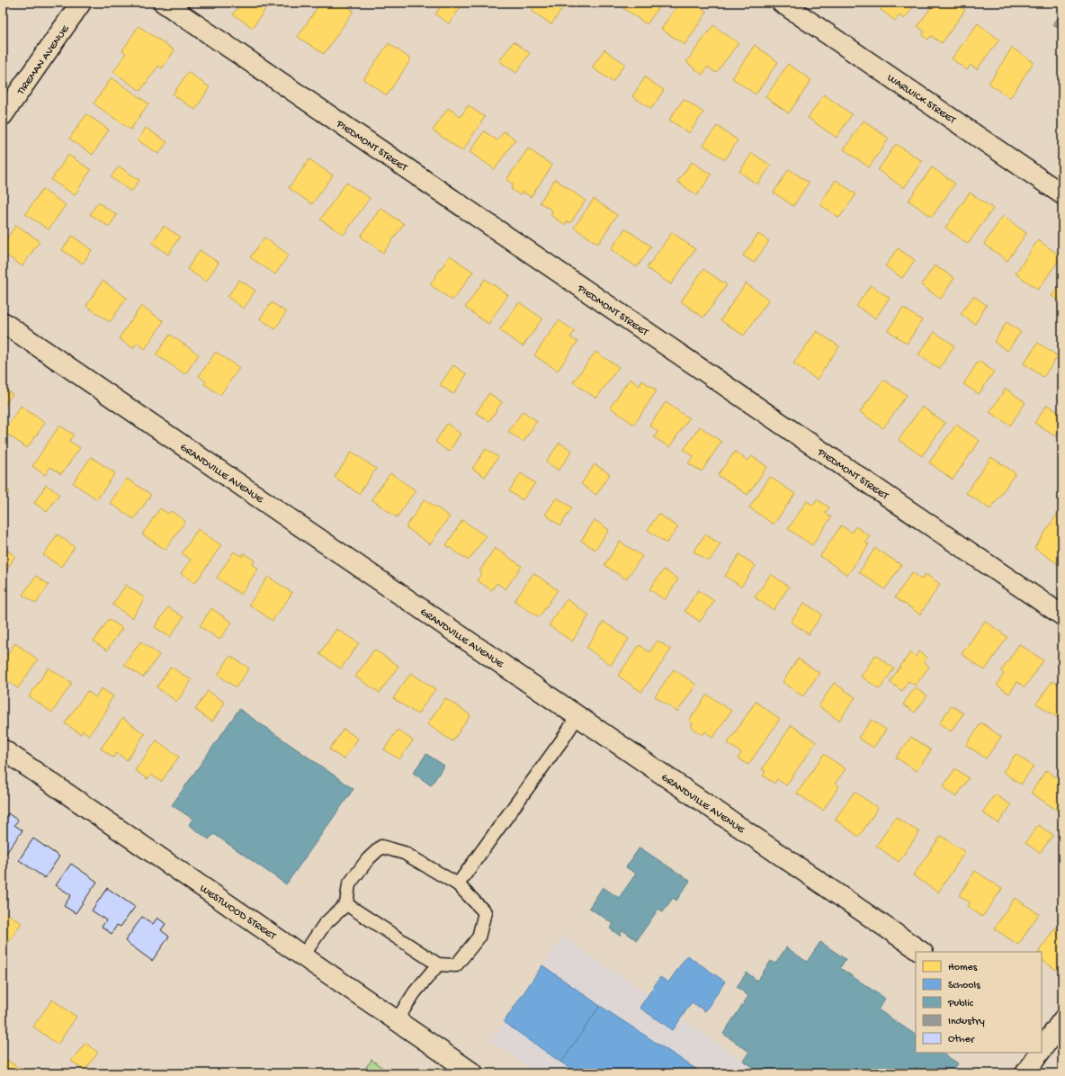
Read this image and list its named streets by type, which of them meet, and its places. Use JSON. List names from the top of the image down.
{
  "streets": {
    "street": [
      "TIREMAN AVENUE",
      "WARWICK STREET",
      "PIEDMONT STREET",
      "GRANDVILLE AVENUE",
      "WESTWOOD STREET"
    ]
  },
  "legend": [
    "Homes",
    "Schools",
    "Public",
    "Industry",
    "Other"
  ]
}
